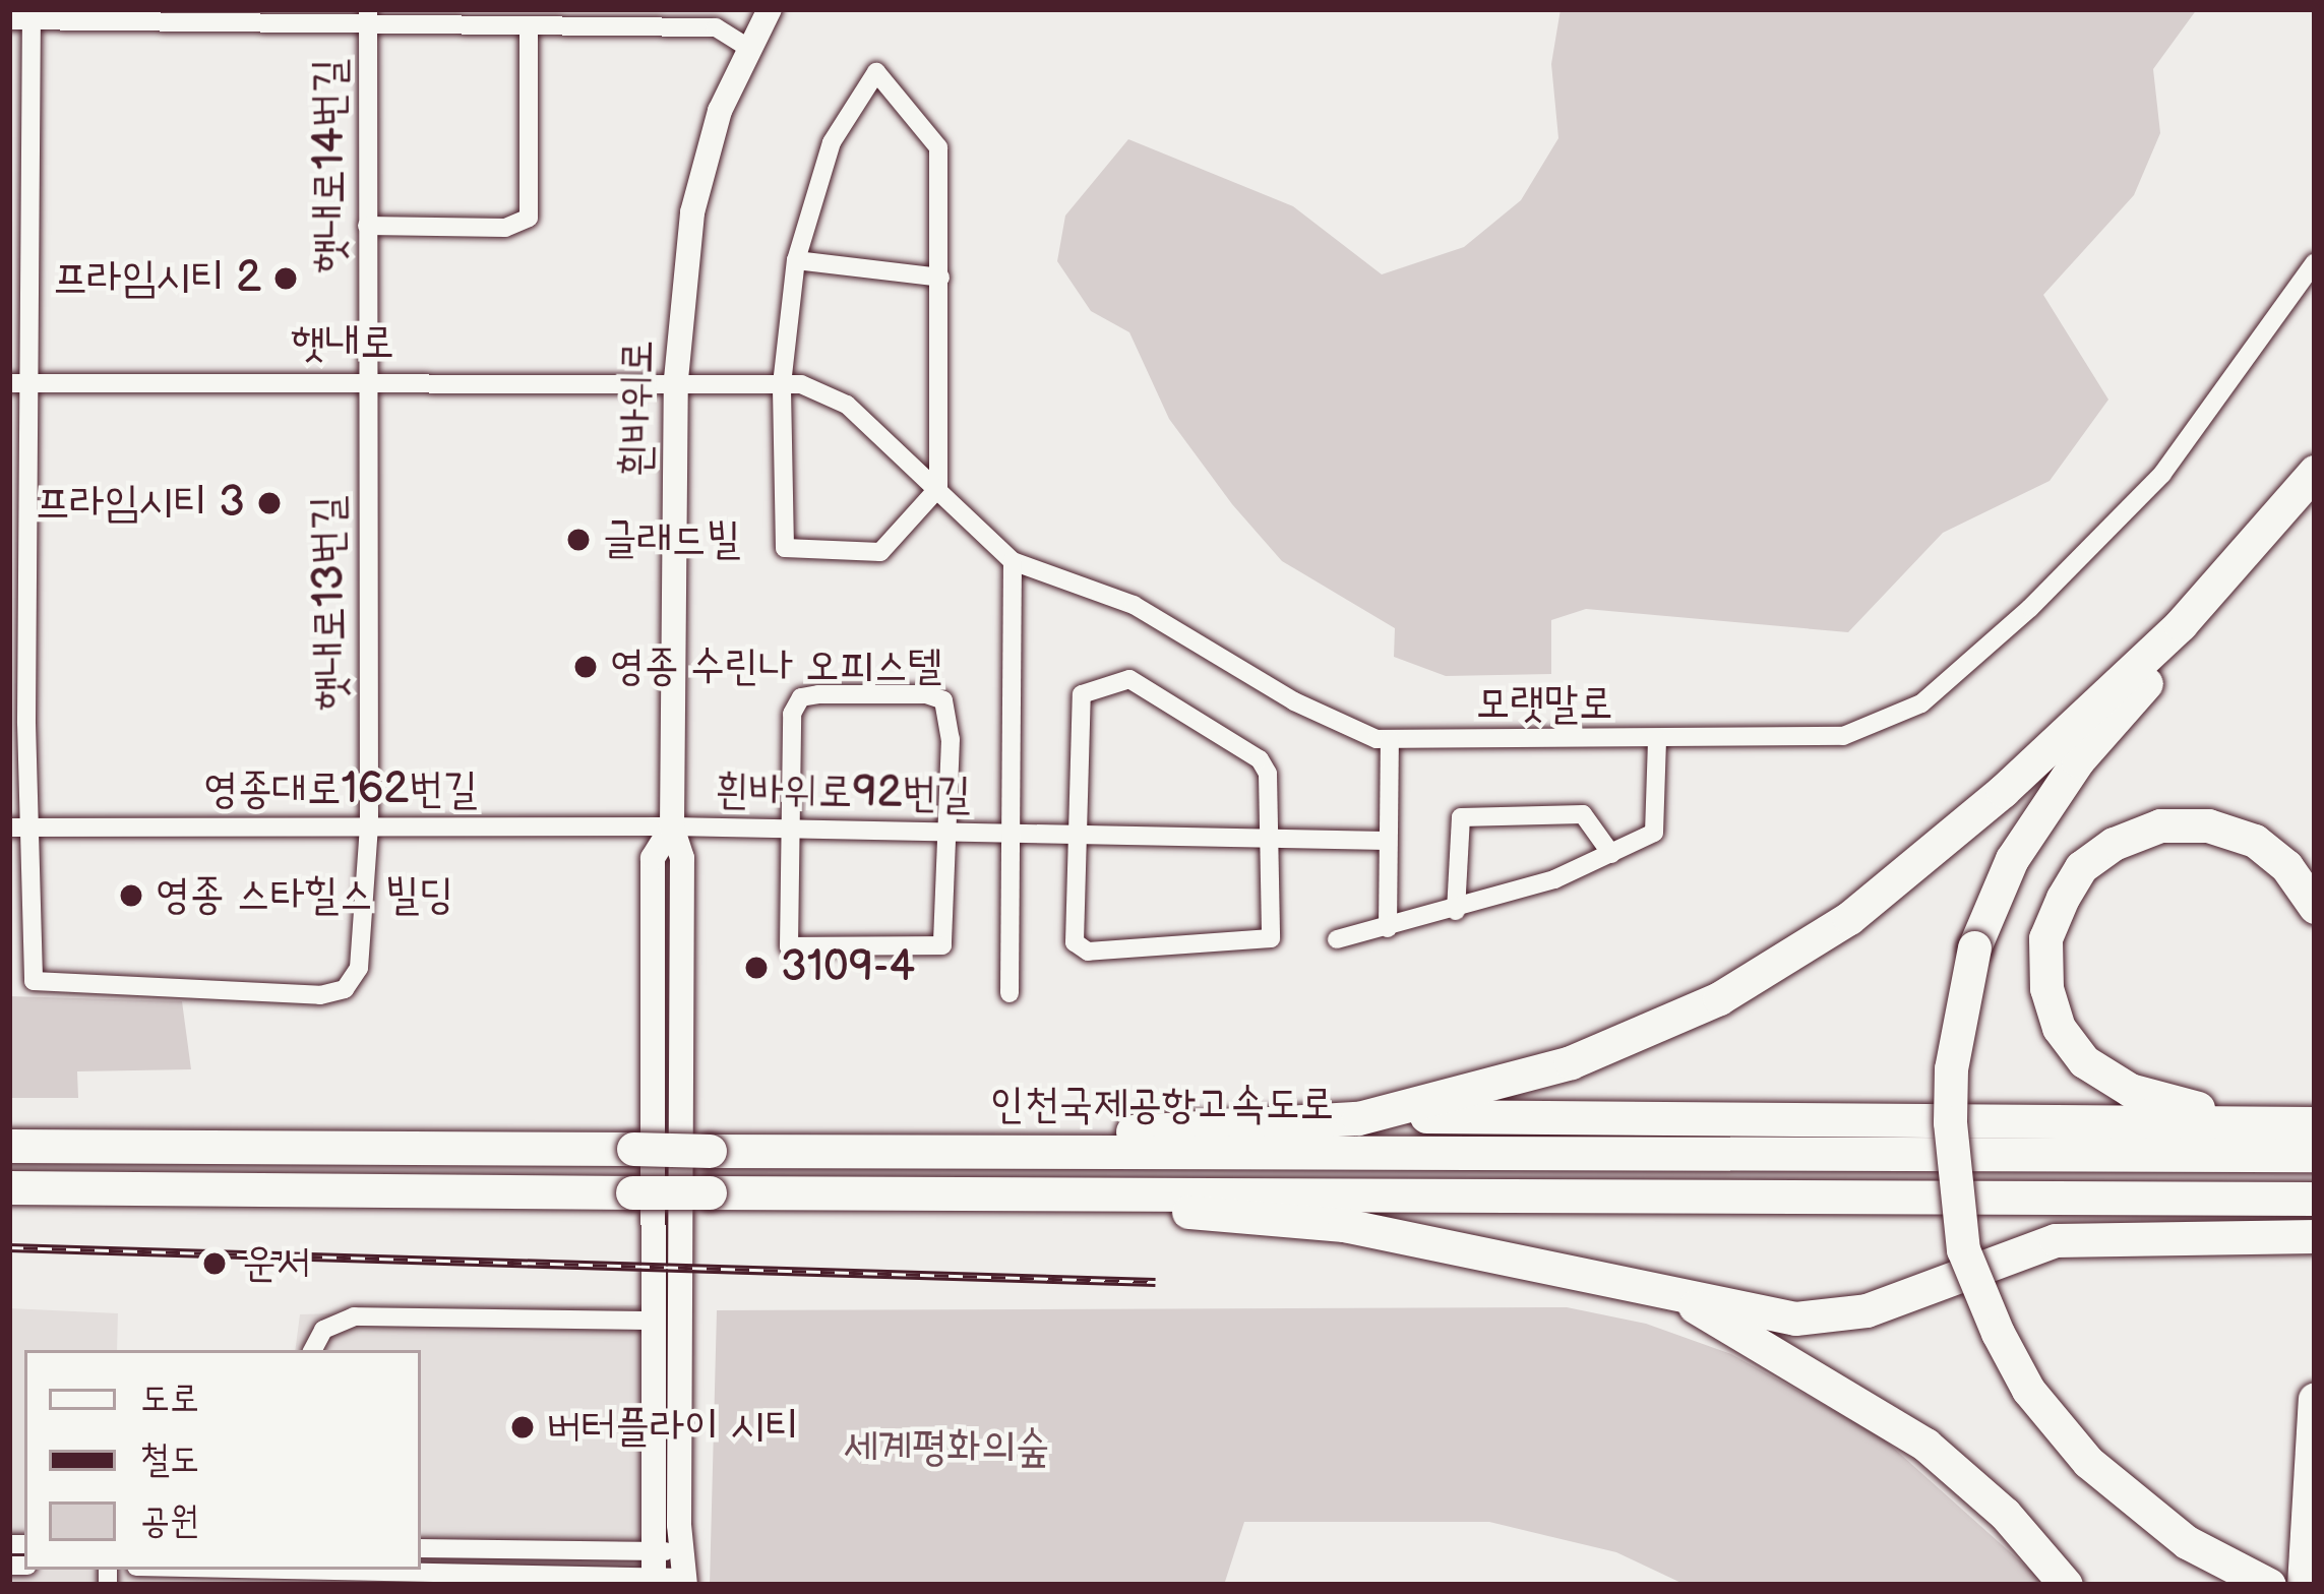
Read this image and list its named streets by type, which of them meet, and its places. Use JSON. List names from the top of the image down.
{
  "streets": {
    "highway": ["인천국제공항고속도로"],
    "street": [
      "햇내로14번길",
      "햇내로",
      "흰바위로",
      "햇내로13번길",
      "모랫말로",
      "영종대로162번길",
      "흰바위로92번길"
    ]
  },
  "crossings": [
    ["햇내로14번길", "햇내로"],
    ["햇내로14번길", "햇내로13번길"],
    ["햇내로", "흰바위로"],
    ["햇내로", "햇내로13번길"],
    ["햇내로", "모랫말로"],
    ["흰바위로", "모랫말로"],
    ["흰바위로", "영종대로162번길"],
    ["흰바위로", "흰바위로92번길"],
    ["햇내로13번길", "영종대로162번길"],
    ["영종대로162번길", "흰바위로92번길"]
  ],
  "parks": ["세계평화의숲"],
  "places": [
    "프라임시티 2",
    "프라임시티 3",
    "글래드빌",
    "영종 수린나 오피스텔",
    "영종 스타힐스 빌딩",
    "3109-4",
    "운서",
    "버터플라이 시티"
  ],
  "legend": ["도로", "철도", "공원"]
}
